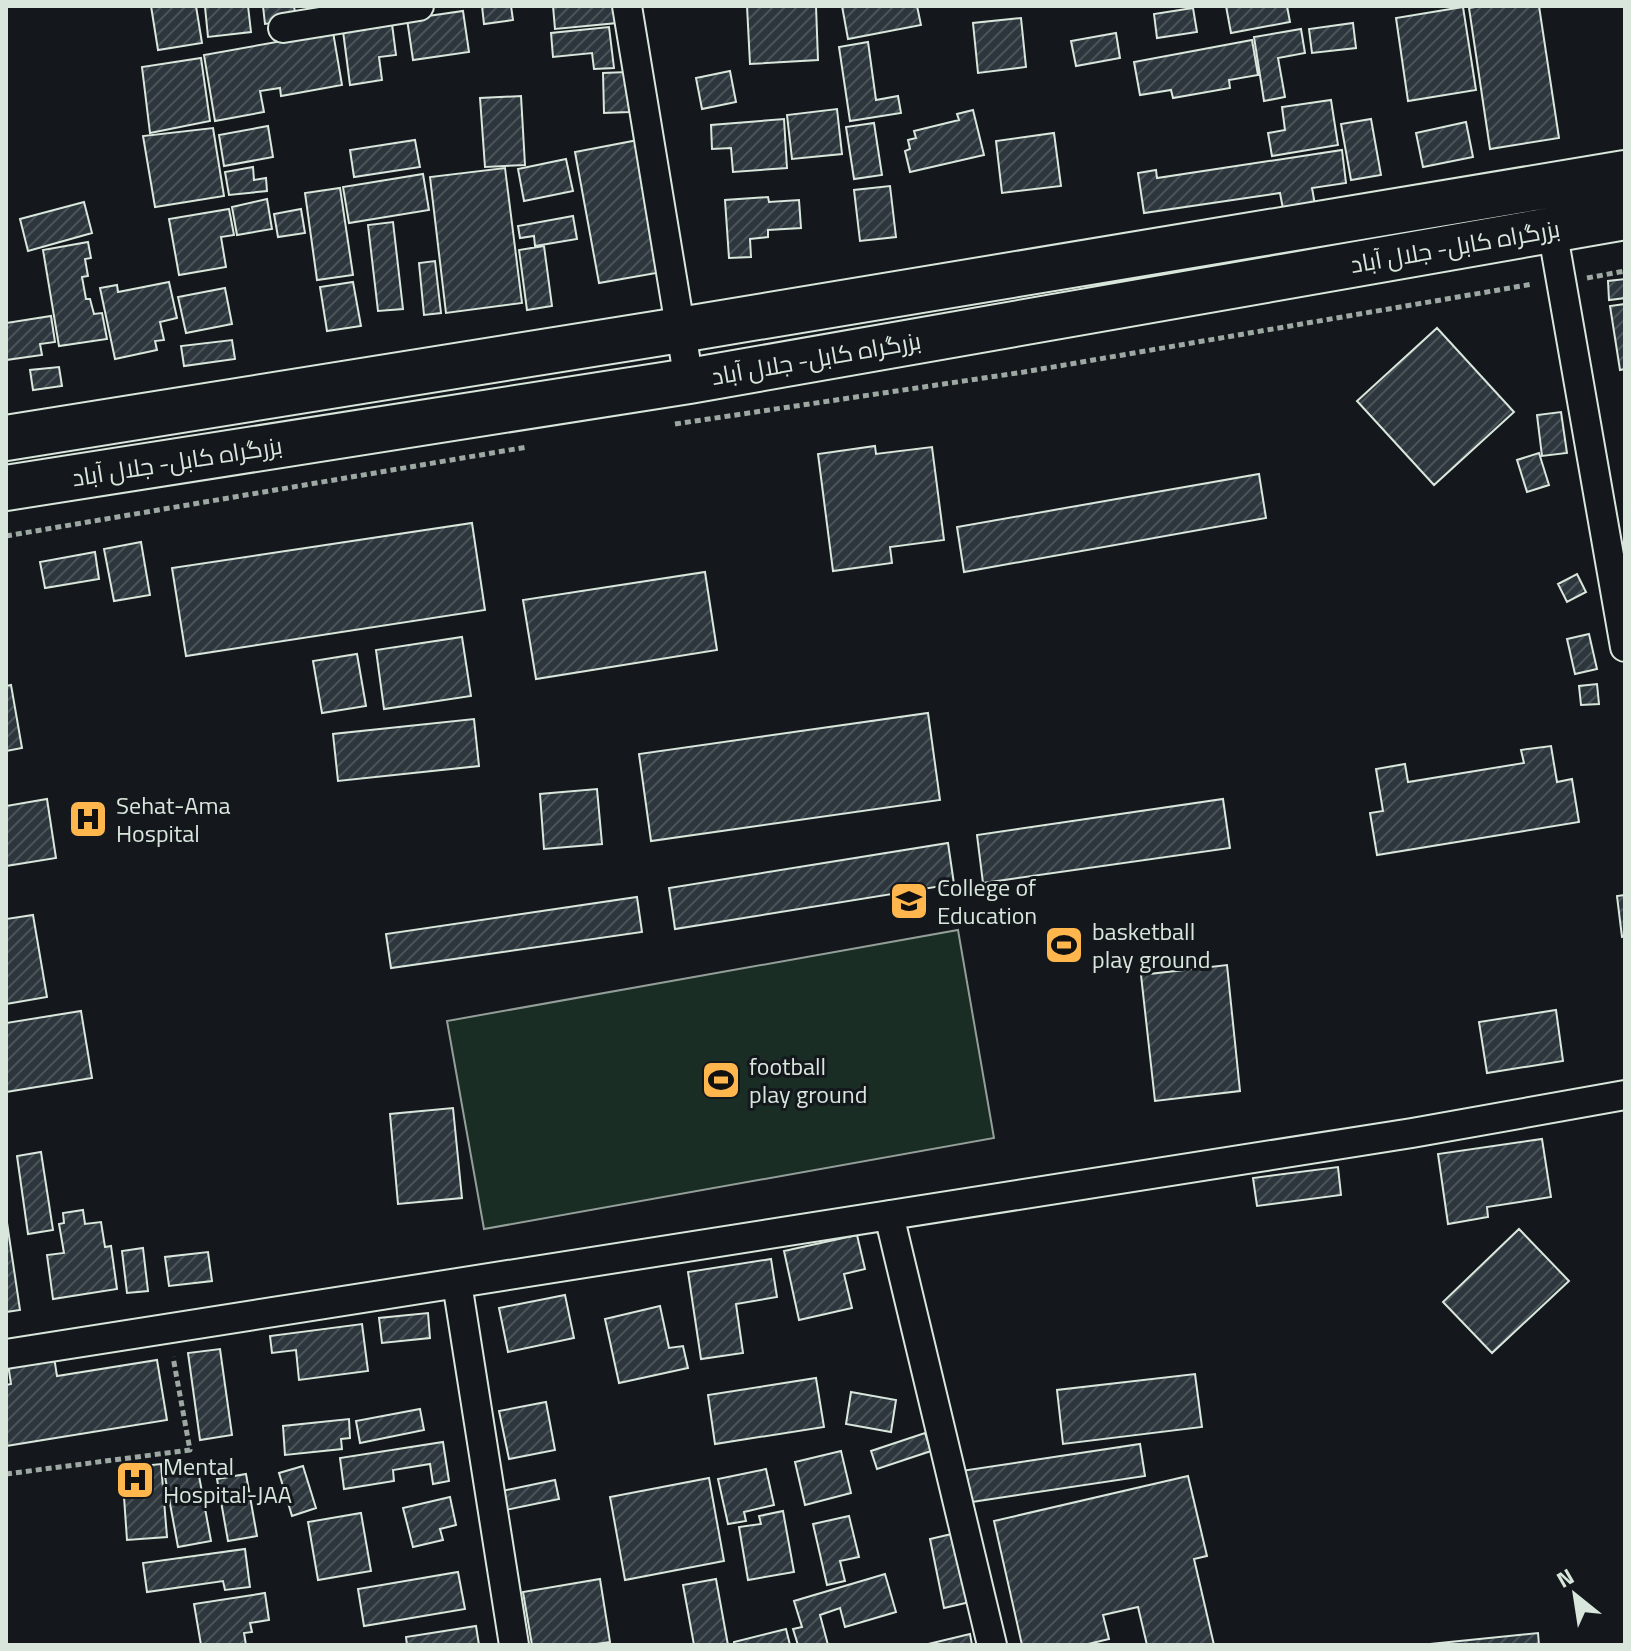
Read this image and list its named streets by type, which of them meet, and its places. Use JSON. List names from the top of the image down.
{
  "streets": {
    "highway": ["بزرگراه کابل- جلال آباد"]
  },
  "places": {
    "hospital": ["Sehat-Ama Hospital", "Mental Hospital-JAA"],
    "school or university": ["College of Education"],
    "sports": ["basketball play ground", "football play ground"]
  },
  "north": "top left"
}
